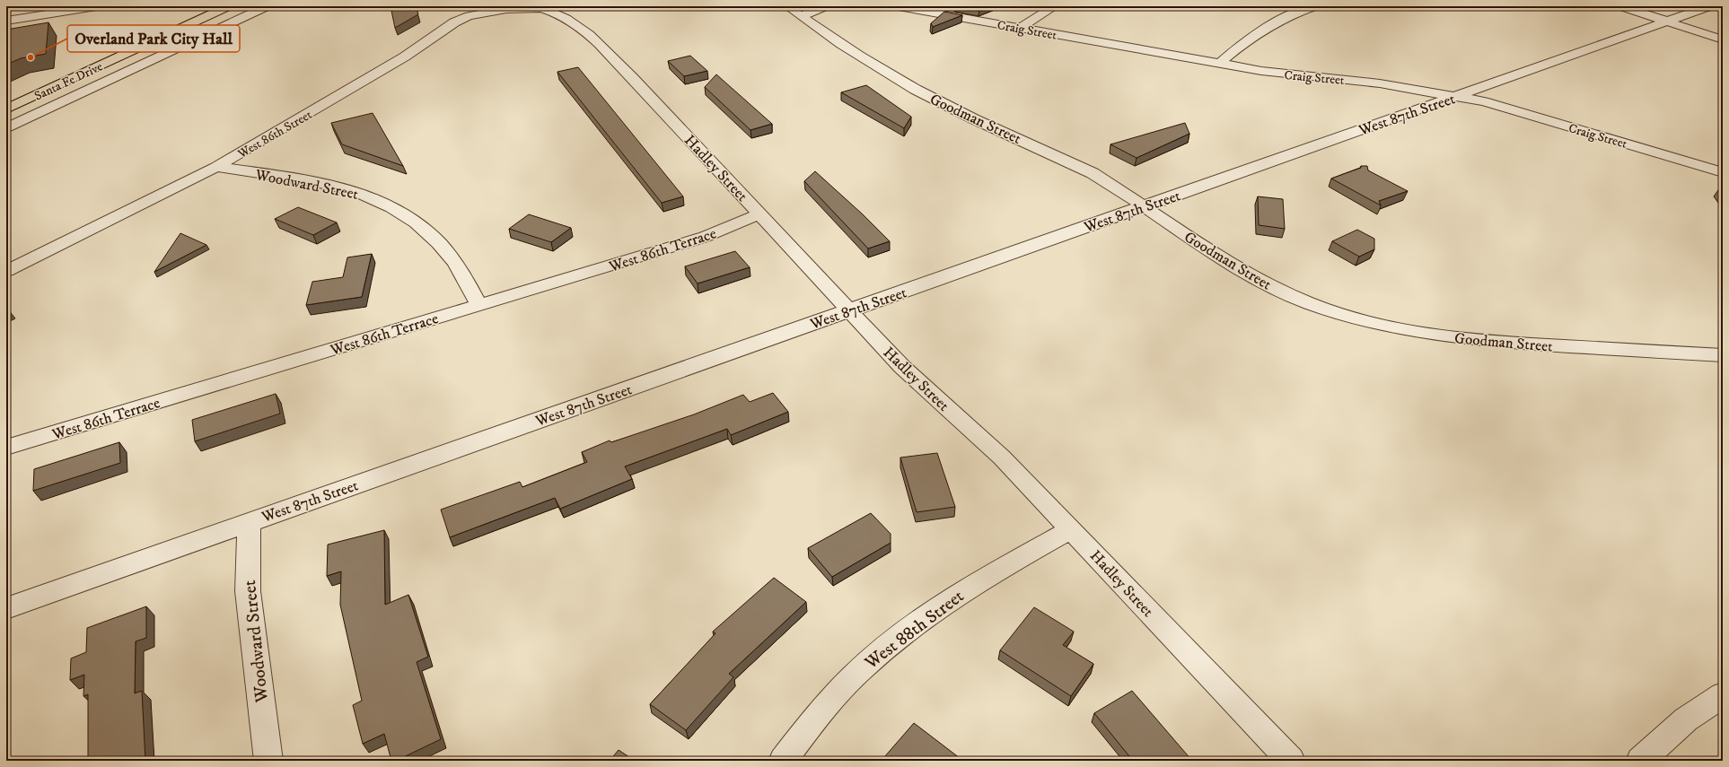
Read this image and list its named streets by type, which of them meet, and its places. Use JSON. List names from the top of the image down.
{
  "streets": {
    "main road": ["Santa Fe Drive"],
    "street": [
      "Craig Street",
      "West 87th Street",
      "Goodman Street",
      "West 86th Street",
      "Hadley Street",
      "Woodward Street",
      "West 86th Terrace",
      "West 88th Street"
    ]
  },
  "crossings": [
    ["Craig Street", "West 87th Street"],
    ["West 87th Street", "Goodman Street"],
    ["West 87th Street", "Hadley Street"],
    ["West 87th Street", "Woodward Street"],
    ["West 86th Street", "Hadley Street"],
    ["West 86th Street", "Woodward Street"],
    ["Hadley Street", "West 86th Terrace"],
    ["Hadley Street", "West 88th Street"],
    ["Woodward Street", "West 86th Terrace"]
  ],
  "places": ["Overland Park City Hall"]
}
